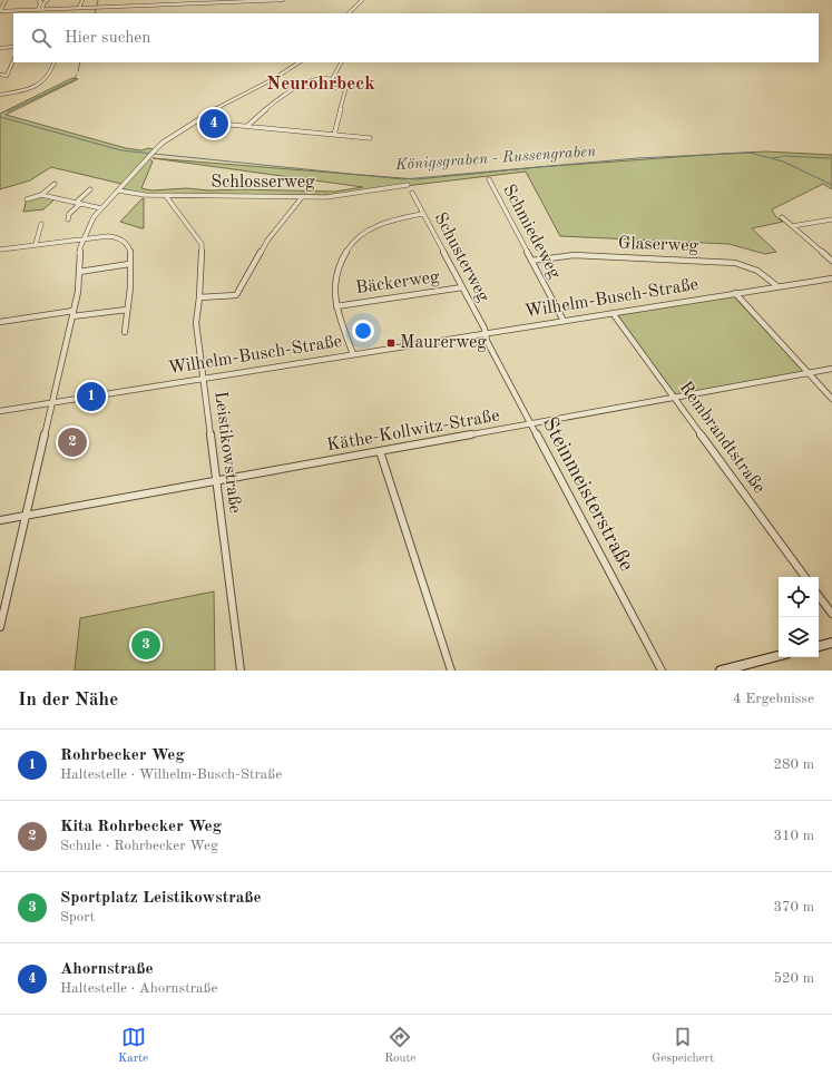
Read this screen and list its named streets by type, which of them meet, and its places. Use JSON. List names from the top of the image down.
{
  "streets": {
    "street": [
      "Schlosserweg",
      "Schmiedeweg",
      "Glaserweg",
      "Schusterweg",
      "Bäckerweg",
      "Wilhelm-Busch-Straße",
      "Käthe-Kollwitz-Straße",
      "Rembrandtstraße",
      "Leistikowstraße",
      "Steinmeisterstraße"
    ]
  },
  "crossings": [
    ["Schlosserweg", "Leistikowstraße"],
    ["Schmiedeweg", "Glaserweg"],
    ["Schmiedeweg", "Wilhelm-Busch-Straße"],
    ["Glaserweg", "Wilhelm-Busch-Straße"],
    ["Schusterweg", "Bäckerweg"],
    ["Schusterweg", "Wilhelm-Busch-Straße"],
    ["Schusterweg", "Steinmeisterstraße"],
    ["Wilhelm-Busch-Straße", "Rembrandtstraße"],
    ["Wilhelm-Busch-Straße", "Leistikowstraße"],
    ["Wilhelm-Busch-Straße", "Steinmeisterstraße"],
    ["Käthe-Kollwitz-Straße", "Rembrandtstraße"],
    ["Käthe-Kollwitz-Straße", "Leistikowstraße"],
    ["Käthe-Kollwitz-Straße", "Steinmeisterstraße"]
  ],
  "districts": ["Neurohrbeck"],
  "water": ["Königsgraben - Russengraben"],
  "places": {
    "transit": ["Maurerweg"]
  },
  "page": {
    "search": "Hier suchen",
    "pins": [
      "4",
      "1",
      "2",
      "3"
    ],
    "heading": ["In der Nähe", "4 Ergebnisse"],
    "list": [
      {
        "mark": "1",
        "name": "Rohrbecker Weg",
        "note": "Haltestelle · Wilhelm-Busch-Straße",
        "value": "280 m"
      },
      {
        "mark": "2",
        "name": "Kita Rohrbecker Weg",
        "note": "Schule · Rohrbecker Weg",
        "value": "310 m"
      },
      {
        "mark": "3",
        "name": "Sportplatz Leistikowstraße",
        "note": "Sport",
        "value": "370 m"
      },
      {
        "mark": "4",
        "name": "Ahornstraße",
        "note": "Haltestelle · Ahornstraße",
        "value": "520 m"
      }
    ],
    "nav": ["Karte", "Route", "Gespeichert"]
  }
}
